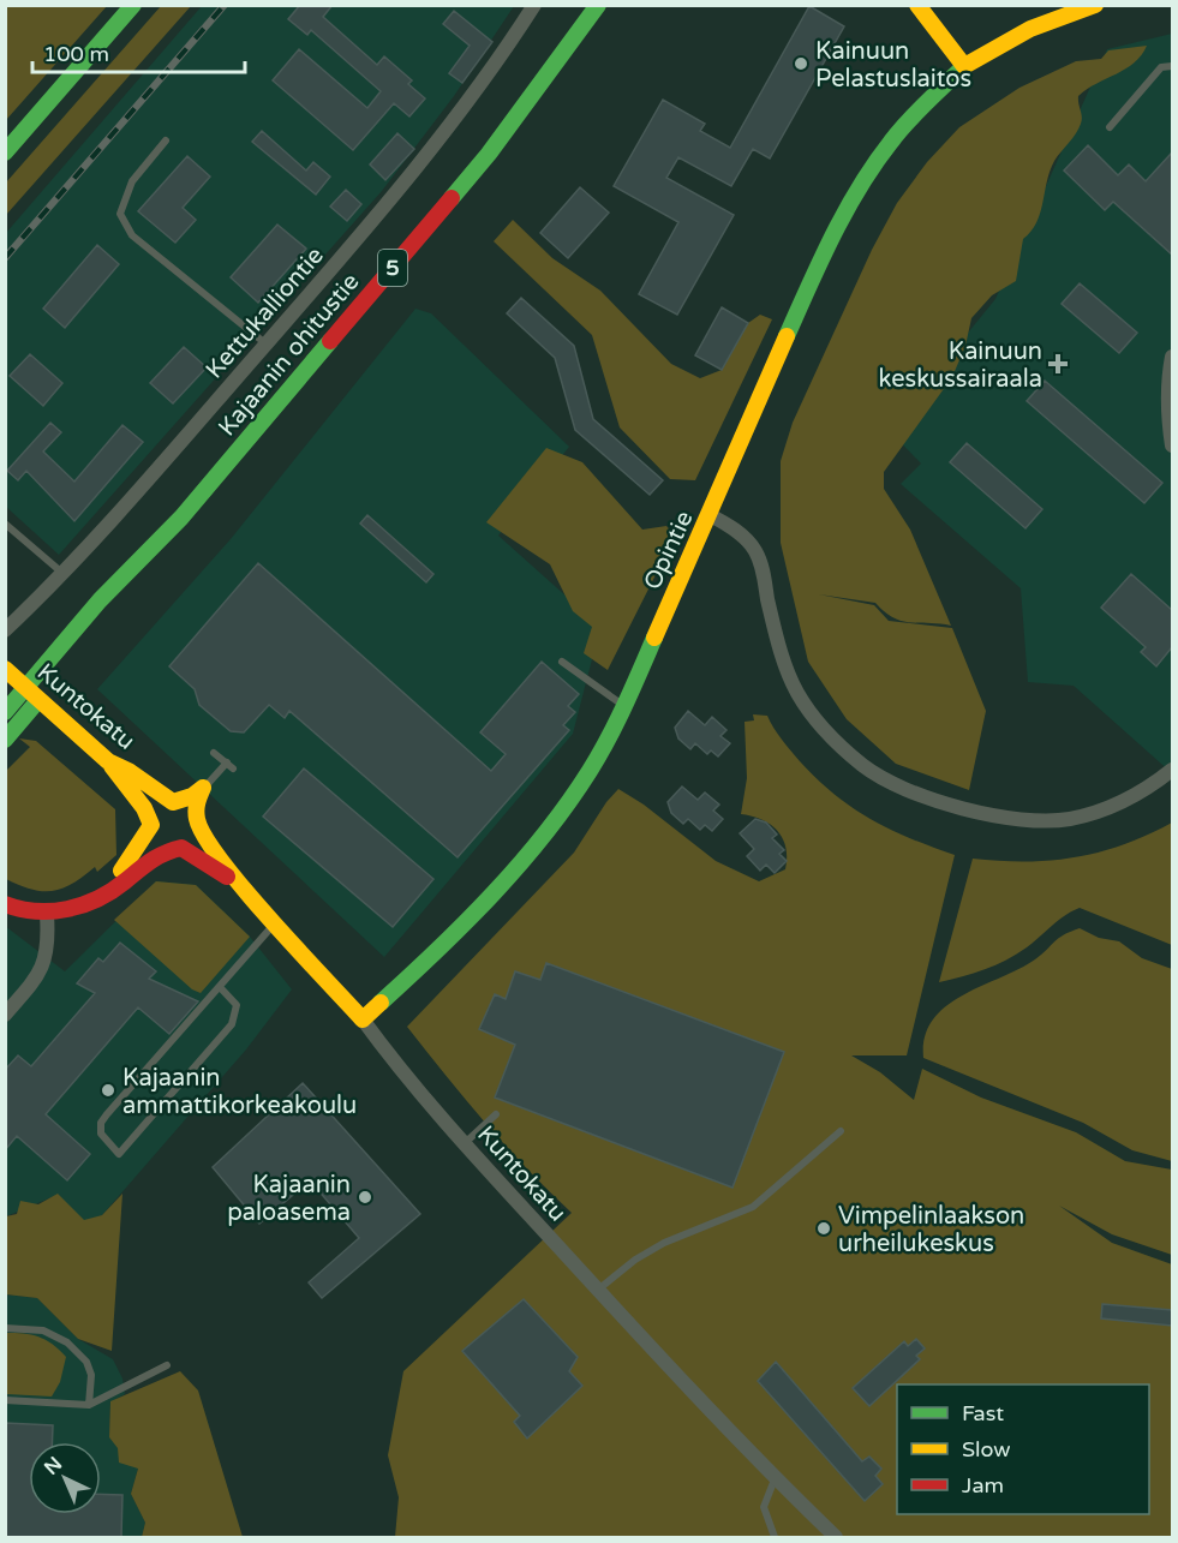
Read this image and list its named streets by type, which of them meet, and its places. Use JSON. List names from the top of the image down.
{
  "streets": {
    "main road": [
      "5",
      "Kajaanin ohitustie",
      "Opintie",
      "Kuntokatu"
    ],
    "street": ["Kettukalliontie"]
  },
  "crossings": [
    ["Opintie", "Kuntokatu"]
  ],
  "places": {
    "other": [
      "Kainuun Pelastuslaitos",
      "Kajaanin ammattikorkeakoulu",
      "Kajaanin paloasema",
      "Vimpelinlaakson urheilukeskus"
    ],
    "health": ["Kainuun keskussairaala"]
  },
  "legend": ["Fast", "Slow", "Jam"],
  "scale_bar": "100 m",
  "north": "top left"
}
